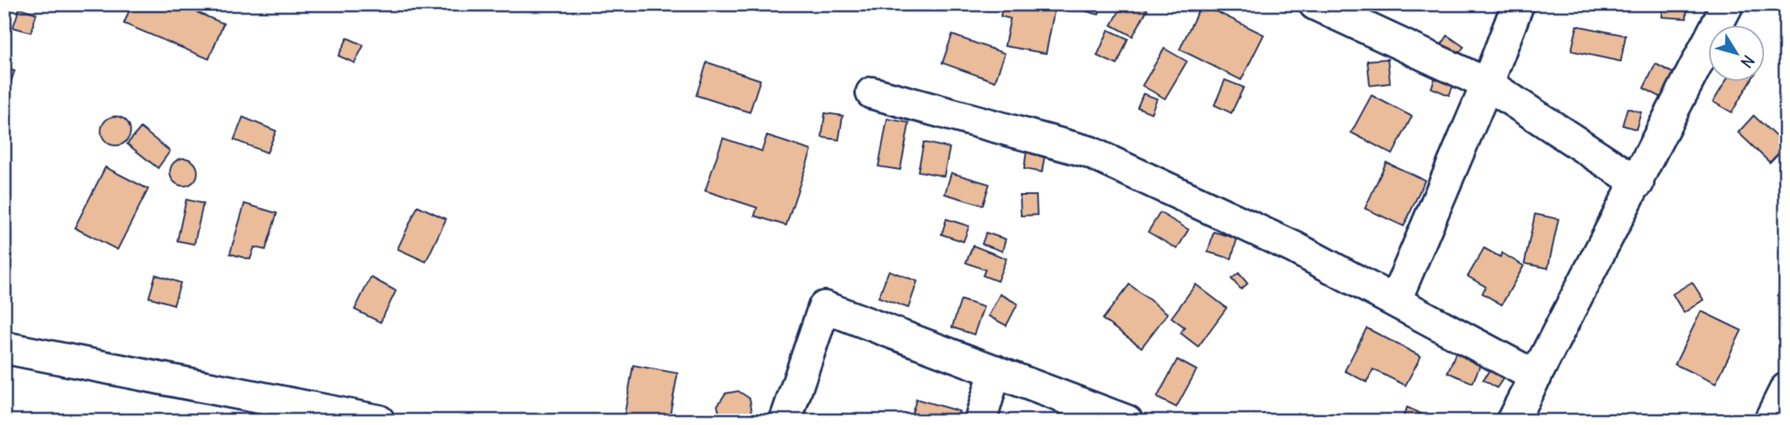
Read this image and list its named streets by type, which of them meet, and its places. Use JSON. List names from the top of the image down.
{
  "north": "bottom right"
}
